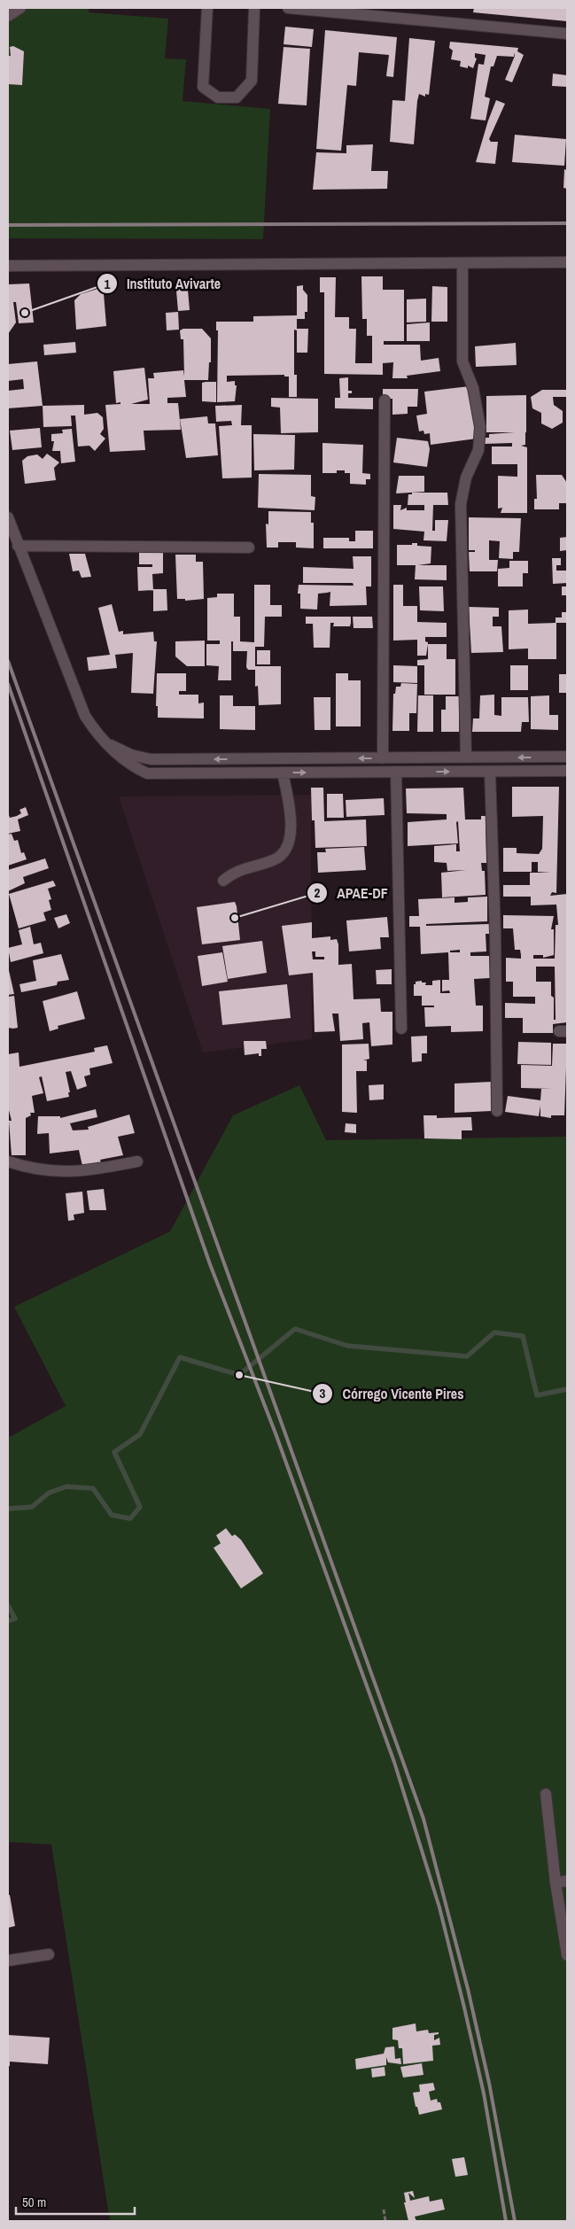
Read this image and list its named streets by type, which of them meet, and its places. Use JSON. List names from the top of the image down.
{
  "places": ["Instituto Avivarte", "APAE-DF", "Córrego Vicente Pires"],
  "scale_bar": "50 m"
}
